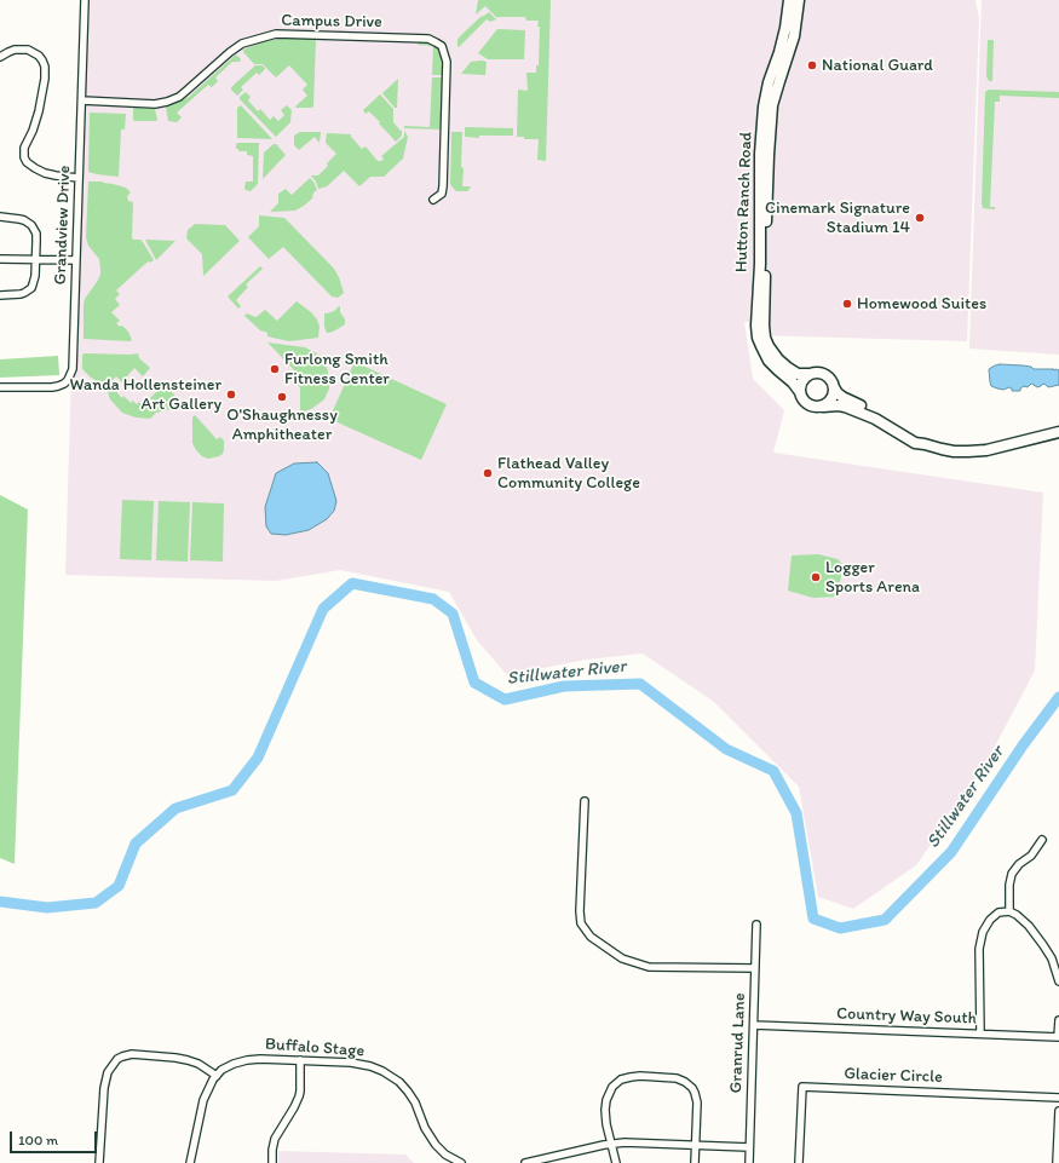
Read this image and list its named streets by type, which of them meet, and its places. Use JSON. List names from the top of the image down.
{
  "streets": {
    "main road": ["Hutton Ranch Road"],
    "street": [
      "Campus Drive",
      "Grandview Drive",
      "Country Way South",
      "Granrud Lane",
      "Buffalo Stage",
      "Glacier Circle"
    ]
  },
  "crossings": [
    ["Campus Drive", "Grandview Drive"],
    ["Country Way South", "Granrud Lane"]
  ],
  "water": ["Stillwater River"],
  "places": [
    "National Guard",
    "Cinemark Signature Stadium 14",
    "Homewood Suites",
    "Furlong Smith Fitness Center",
    "Wanda Hollensteiner Art Gallery",
    "O'Shaughnessy Amphitheater",
    "Flathead Valley Community College",
    "Logger Sports Arena"
  ],
  "scale_bar": "100 m"
}
